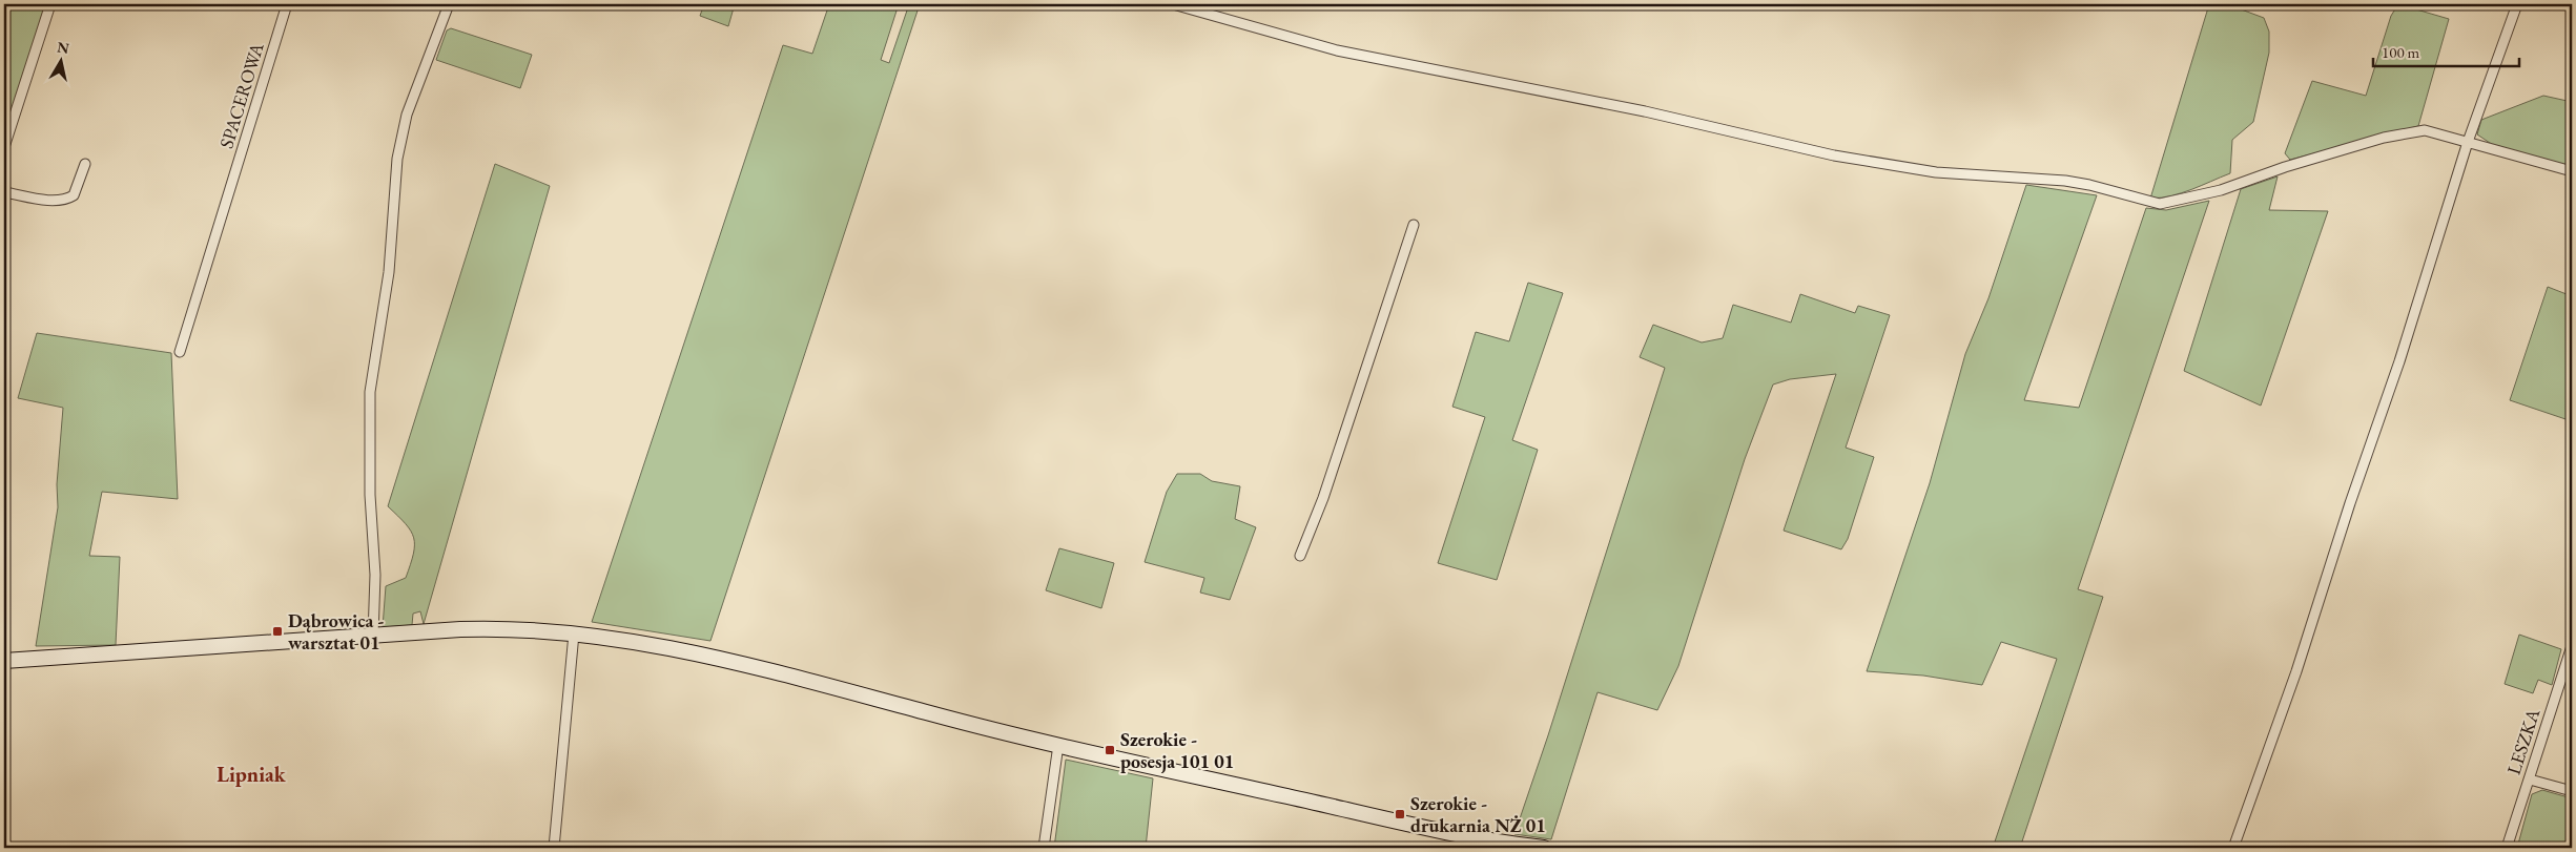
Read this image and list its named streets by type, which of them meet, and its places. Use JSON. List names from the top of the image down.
{
  "streets": {
    "street": ["SPACEROWA", "LESZKA"]
  },
  "districts": ["Lipniak"],
  "places": {
    "transit": ["Dąbrowica - warsztat 01", "Szerokie - posesja 101 01", "Szerokie - drukarnia NŻ 01"]
  },
  "scale_bar": "100 m",
  "north": "top"
}
